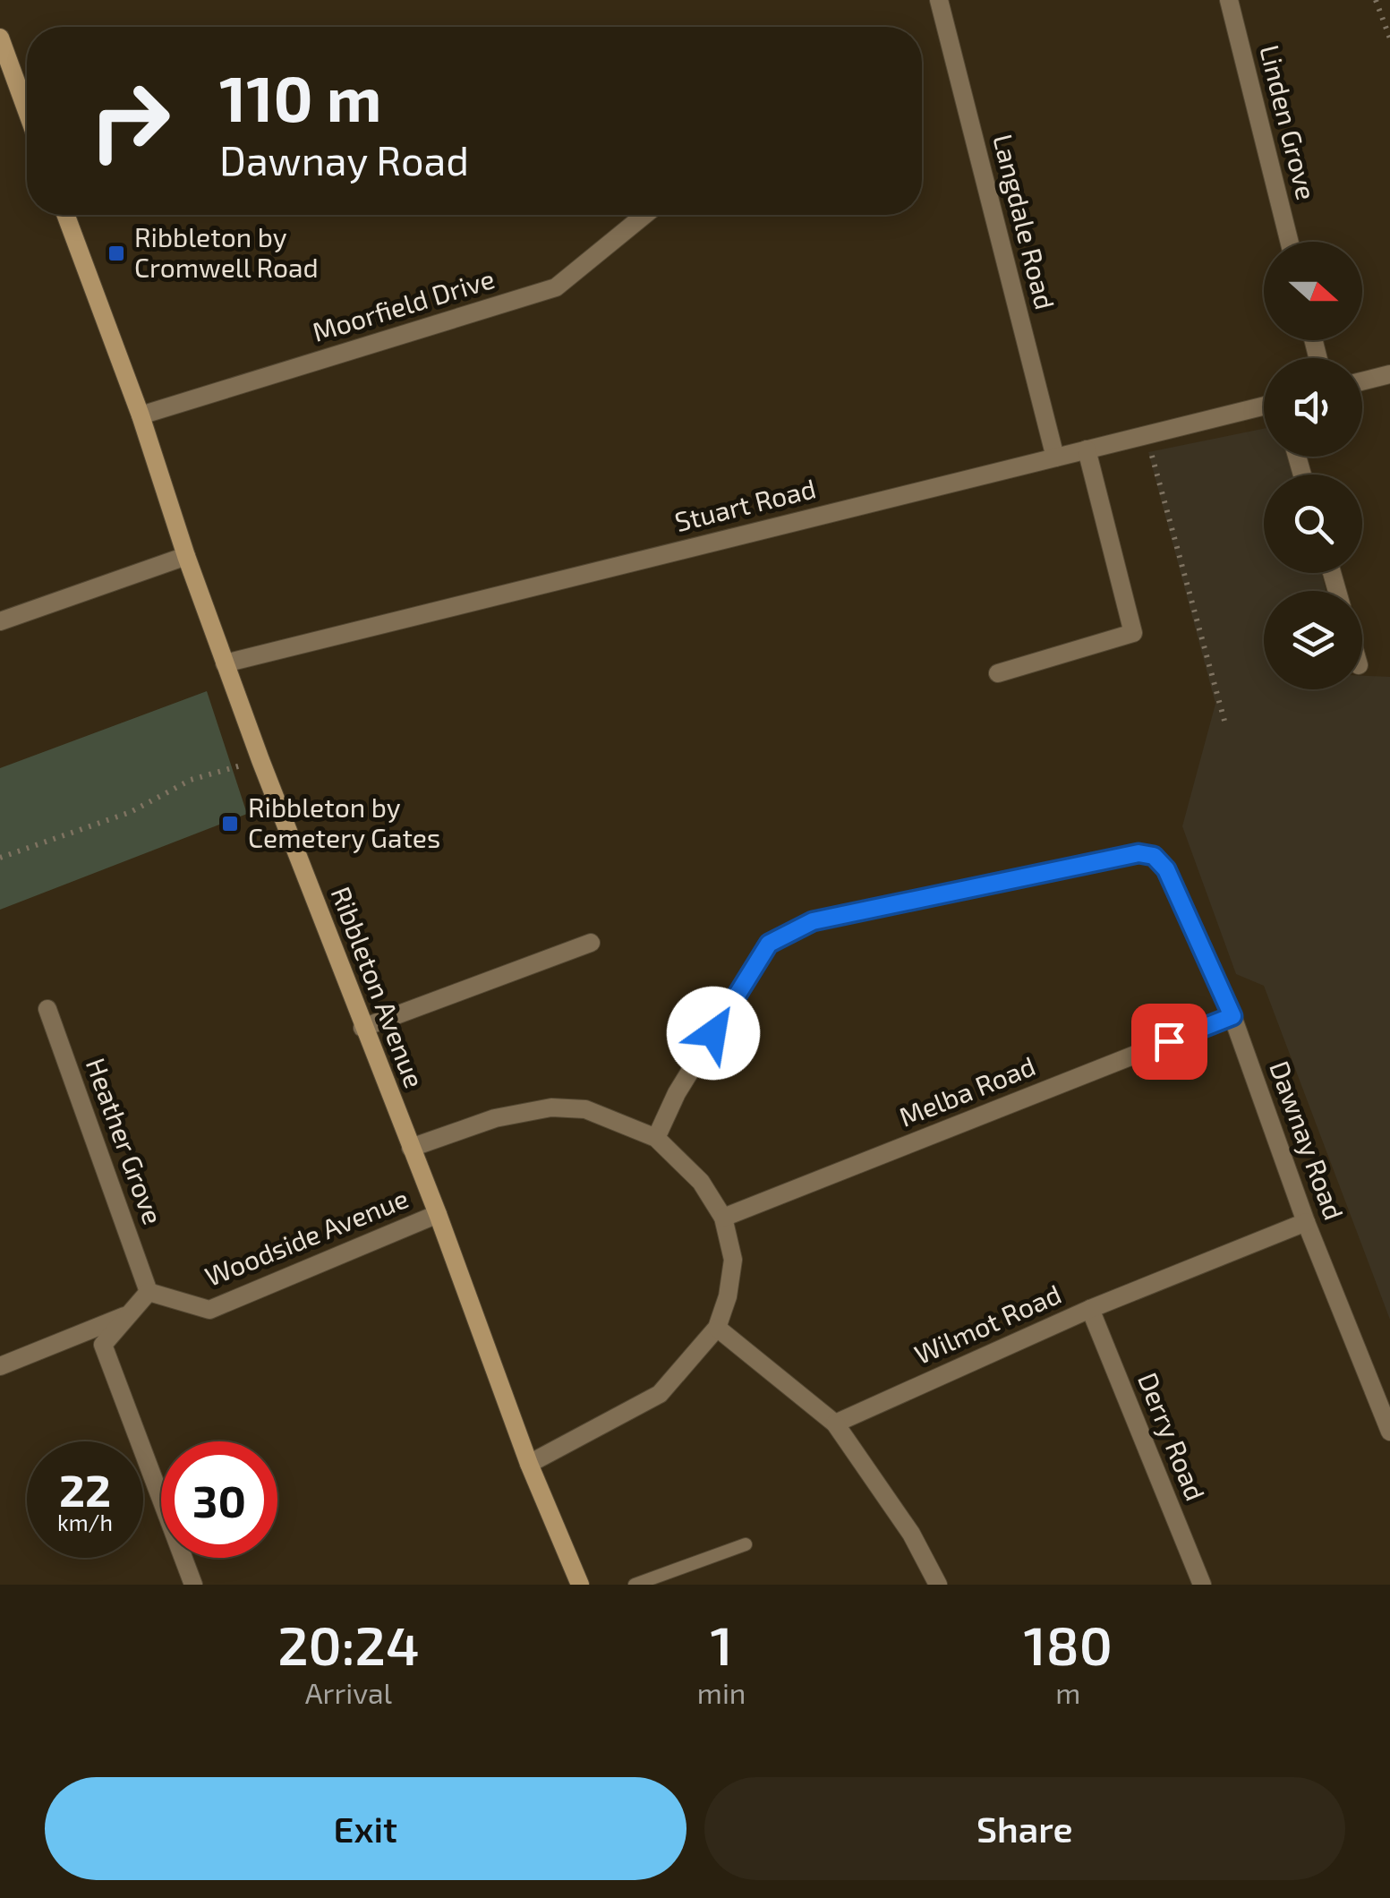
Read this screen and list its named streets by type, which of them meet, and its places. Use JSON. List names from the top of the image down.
{
  "streets": {
    "main road": ["Ribbleton Avenue"],
    "street": [
      "Linden Grove",
      "Langdale Road",
      "Moorfield Drive",
      "Stuart Road",
      "Melba Road",
      "Dawnay Road",
      "Heather Grove",
      "Woodside Avenue",
      "Wilmot Road",
      "Derry Road"
    ]
  },
  "crossings": [
    ["Langdale Road", "Stuart Road"],
    ["Moorfield Drive", "Ribbleton Avenue"],
    ["Stuart Road", "Ribbleton Avenue"],
    ["Ribbleton Avenue", "Woodside Avenue"],
    ["Melba Road", "Dawnay Road"],
    ["Dawnay Road", "Wilmot Road"],
    ["Heather Grove", "Woodside Avenue"],
    ["Wilmot Road", "Derry Road"]
  ],
  "places": {
    "transit": ["Ribbleton by Cromwell Road", "Ribbleton by Cemetery Gates"]
  },
  "north": "right",
  "page": {
    "turn": ["110 m", "Dawnay Road"],
    "speed": "22 km/h",
    "limit": "30",
    "eta": [
      "20:24",
      "Arrival",
      "1",
      "min",
      "180",
      "m"
    ],
    "buttons": ["Exit", "Share"]
  }
}
